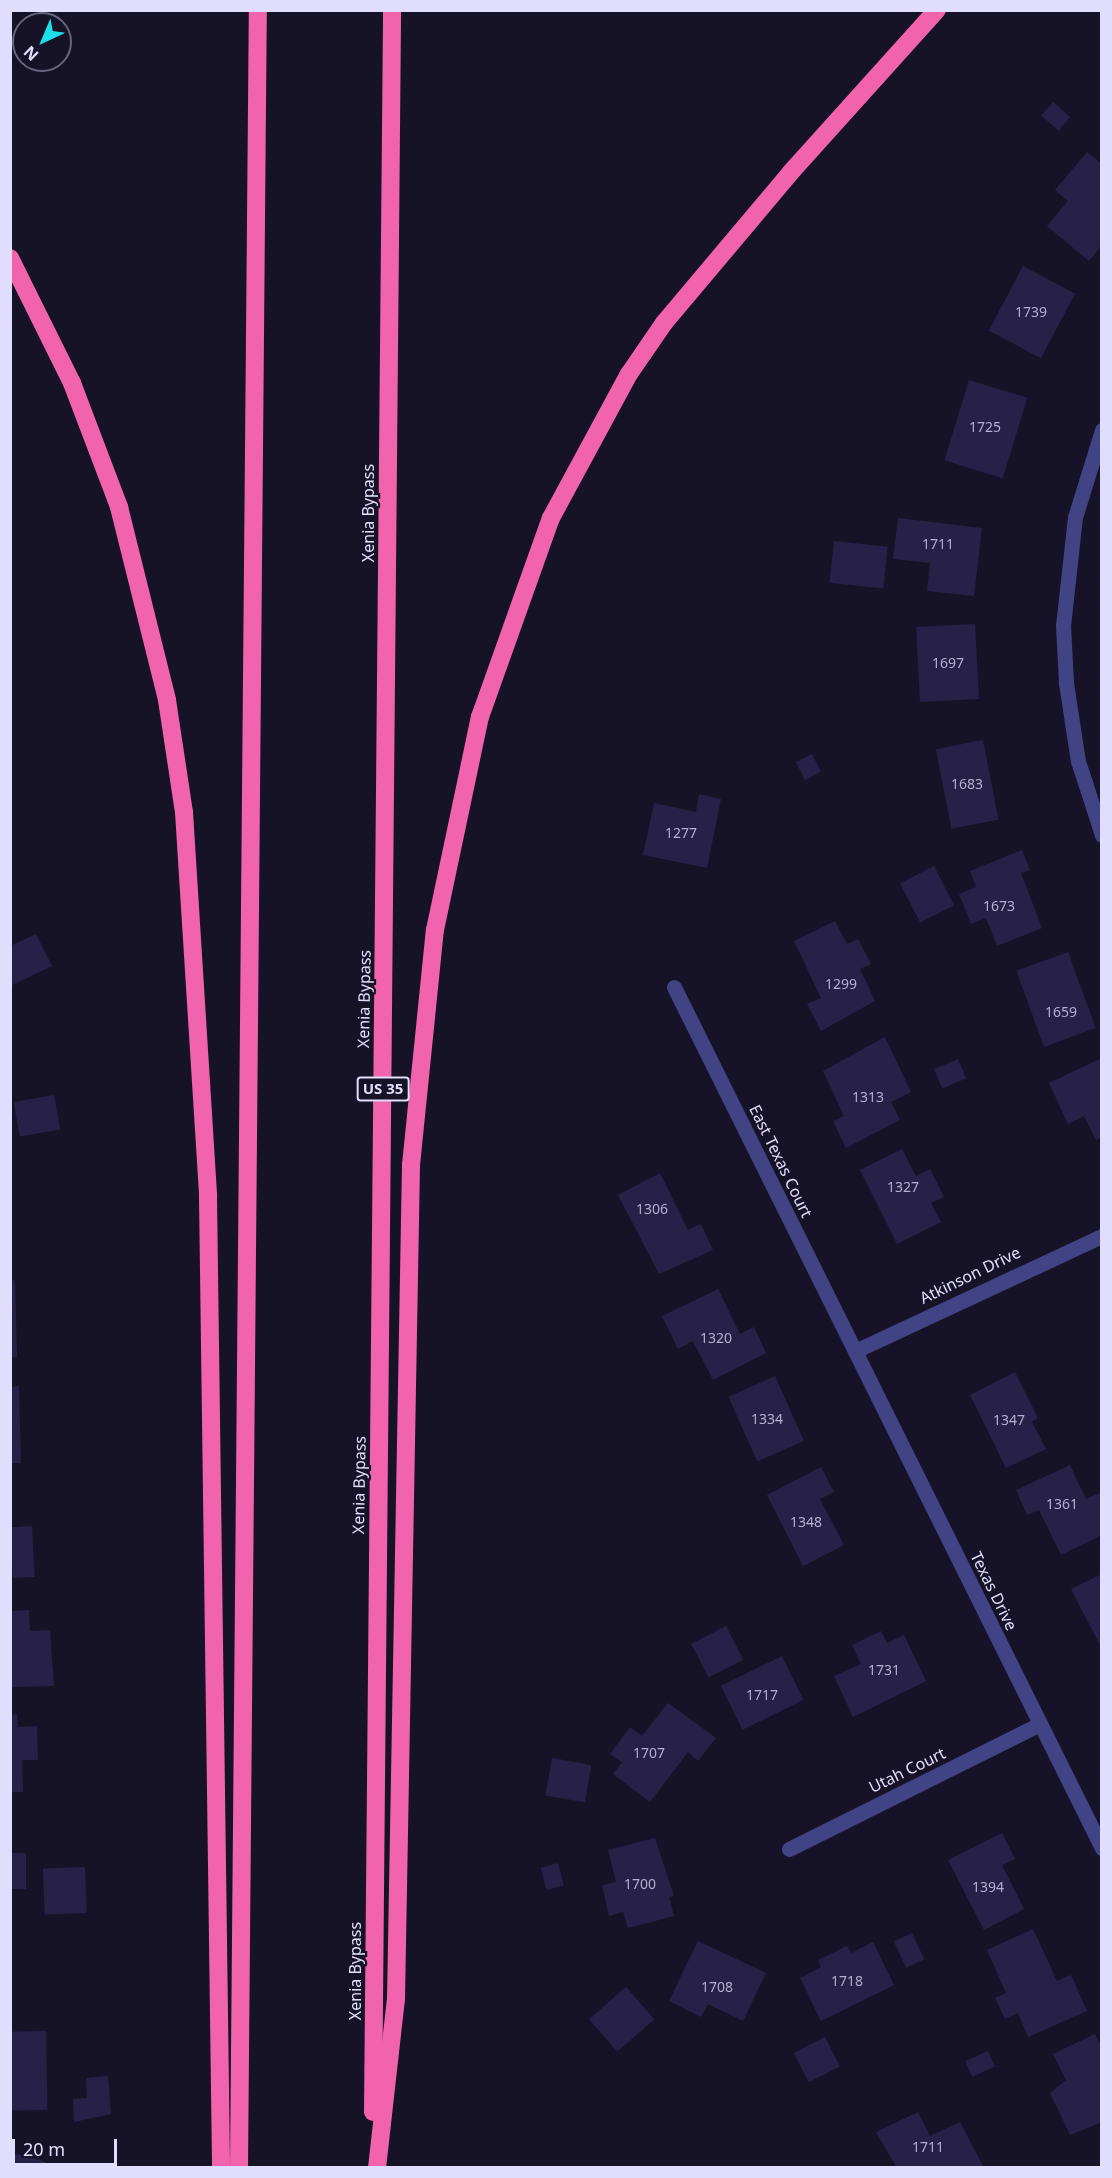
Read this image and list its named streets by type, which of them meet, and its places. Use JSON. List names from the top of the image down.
{
  "streets": {
    "highway": ["Xenia Bypass", "US 35"],
    "street": [
      "East Texas Court",
      "Atkinson Drive",
      "Texas Drive",
      "Utah Court"
    ]
  },
  "crossings": [
    ["East Texas Court", "Atkinson Drive"],
    ["East Texas Court", "Texas Drive"],
    ["Atkinson Drive", "Texas Drive"],
    ["Texas Drive", "Utah Court"]
  ],
  "house_numbers": [
    "1739",
    "1725",
    "1711",
    "1697",
    "1683",
    "1277",
    "1673",
    "1299",
    "1659",
    "1313",
    "1327",
    "1306",
    "1320",
    "1334",
    "1347",
    "1361",
    "1348",
    "1731",
    "1717",
    "1707",
    "1700",
    "1394",
    "1718",
    "1708",
    "1711"
  ],
  "scale_bar": "20 m",
  "north": "bottom left"
}
